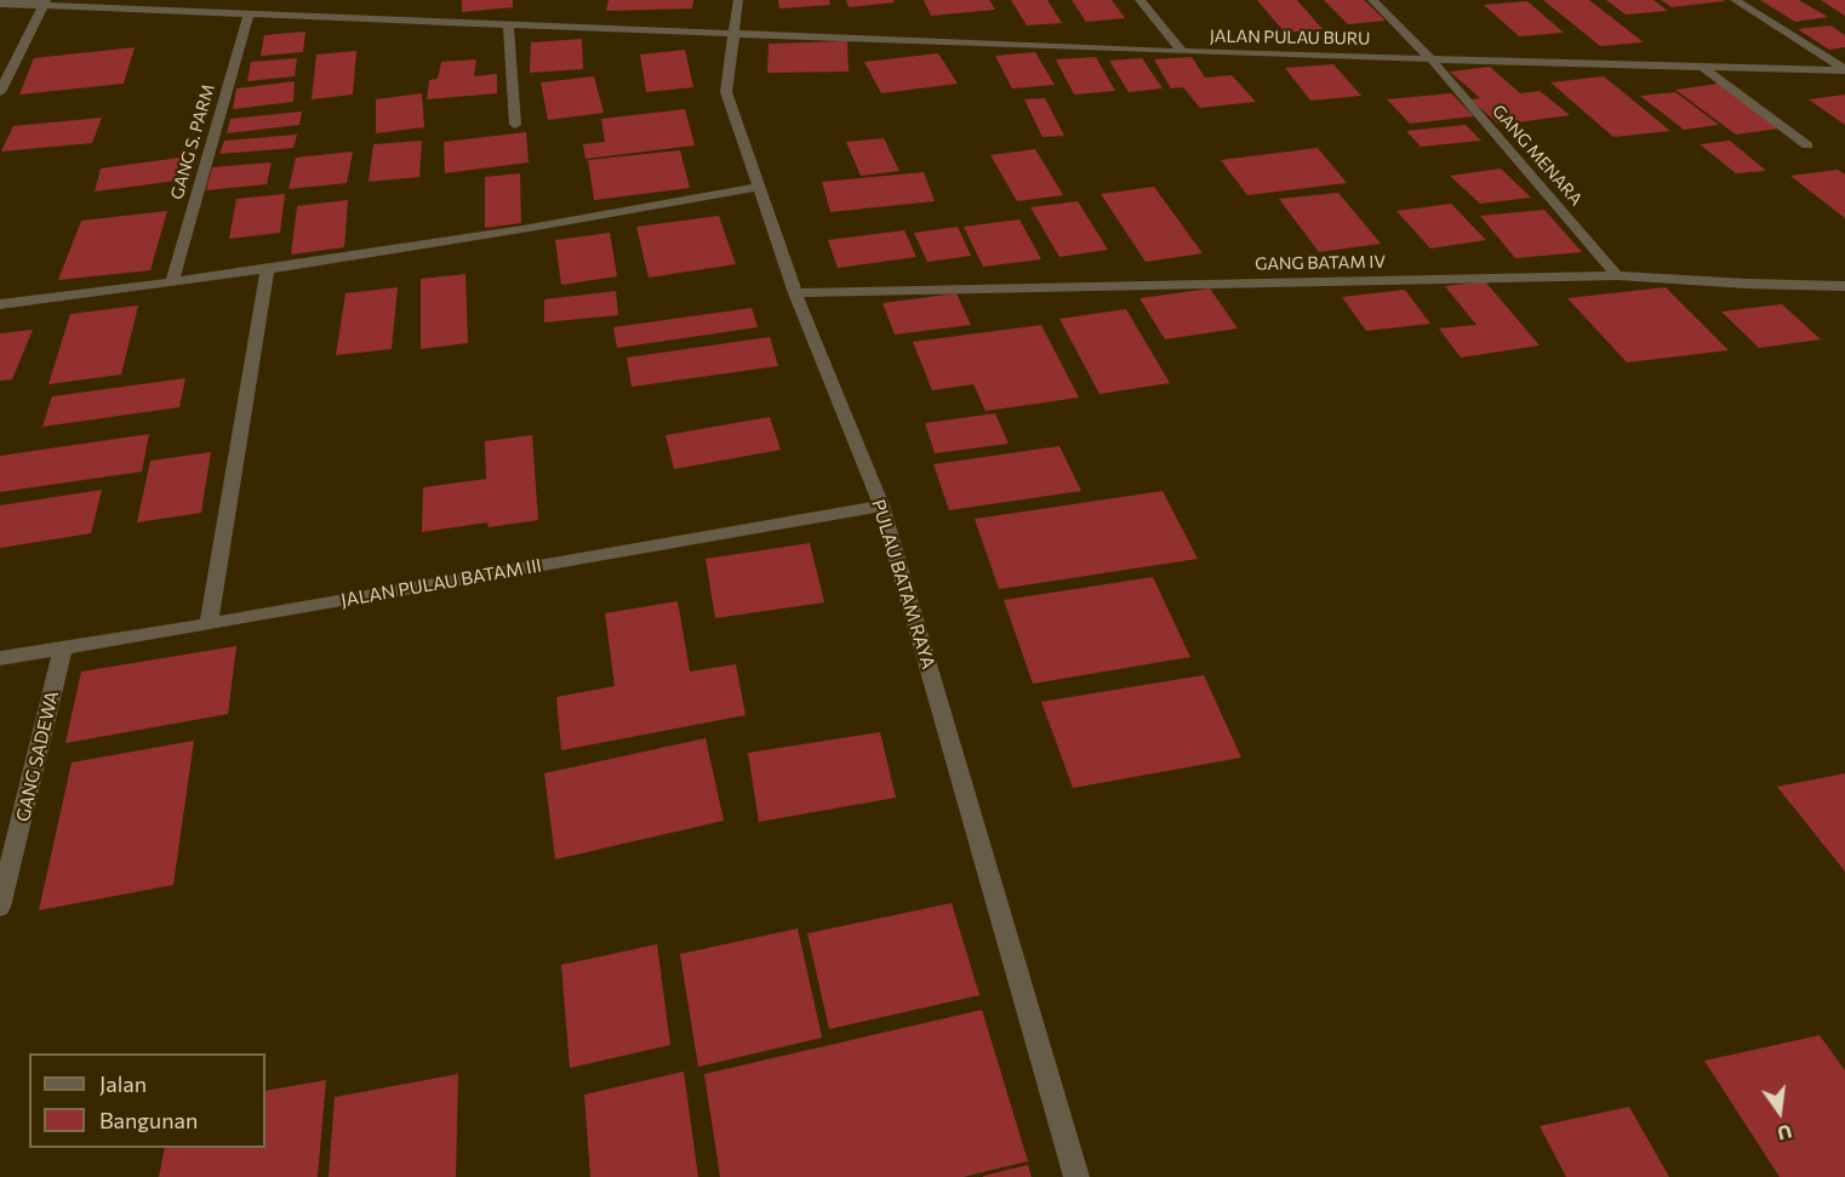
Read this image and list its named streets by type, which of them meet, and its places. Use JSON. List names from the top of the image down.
{
  "streets": {
    "street": [
      "JALAN PULAU BURU",
      "GANG S. PARM",
      "GANG MENARA",
      "GANG BATAM IV",
      "JALAN PULAU BATAM III",
      "PULAU BATAM RAYA",
      "GANG SADEWA"
    ]
  },
  "crossings": [
    ["JALAN PULAU BURU", "GANG S. PARM"],
    ["JALAN PULAU BURU", "GANG MENARA"],
    ["JALAN PULAU BURU", "PULAU BATAM RAYA"],
    ["GANG MENARA", "GANG BATAM IV"],
    ["GANG BATAM IV", "PULAU BATAM RAYA"],
    ["JALAN PULAU BATAM III", "PULAU BATAM RAYA"],
    ["JALAN PULAU BATAM III", "GANG SADEWA"]
  ],
  "legend": ["Jalan", "Bangunan"],
  "north": "bottom"
}
